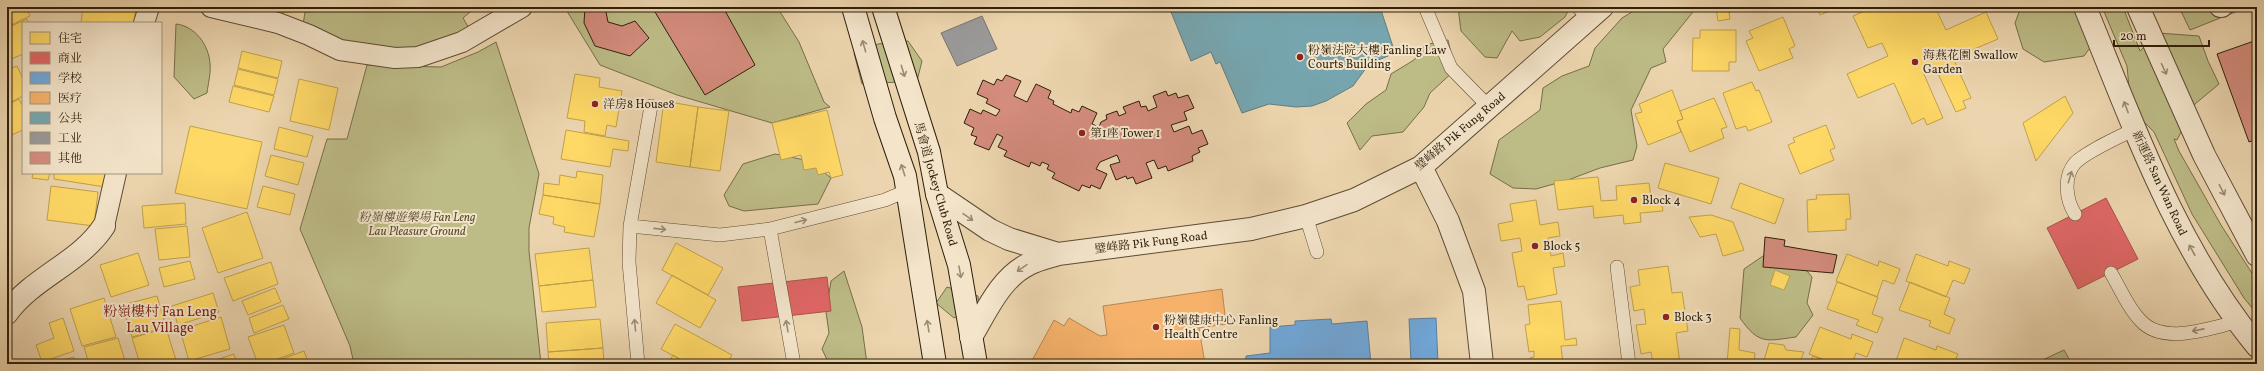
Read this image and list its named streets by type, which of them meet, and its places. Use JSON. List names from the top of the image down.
{
  "streets": {
    "street": ["璧峰路 Pik Fung Road", "新運路 San Wan Road", "馬會道 Jockey Club Road"]
  },
  "crossings": [
    ["璧峰路 Pik Fung Road", "馬會道 Jockey Club Road"]
  ],
  "districts": ["粉嶺樓村 Fan Leng Lau Village"],
  "parks": ["粉嶺樓遊樂場 Fan Leng Lau Pleasure Ground"],
  "places": [
    "粉嶺法院大樓 Fanling Law Courts Building",
    "海燕花園 Swallow Garden",
    "洋房8 House8",
    "第1座 Tower 1",
    "Block 4",
    "Block 5",
    "Block 3",
    "粉嶺健康中心 Fanling Health Centre"
  ],
  "legend": [
    "住宅",
    "商业",
    "学校",
    "医疗",
    "公共",
    "工业",
    "其他"
  ],
  "scale_bar": "20 m"
}
